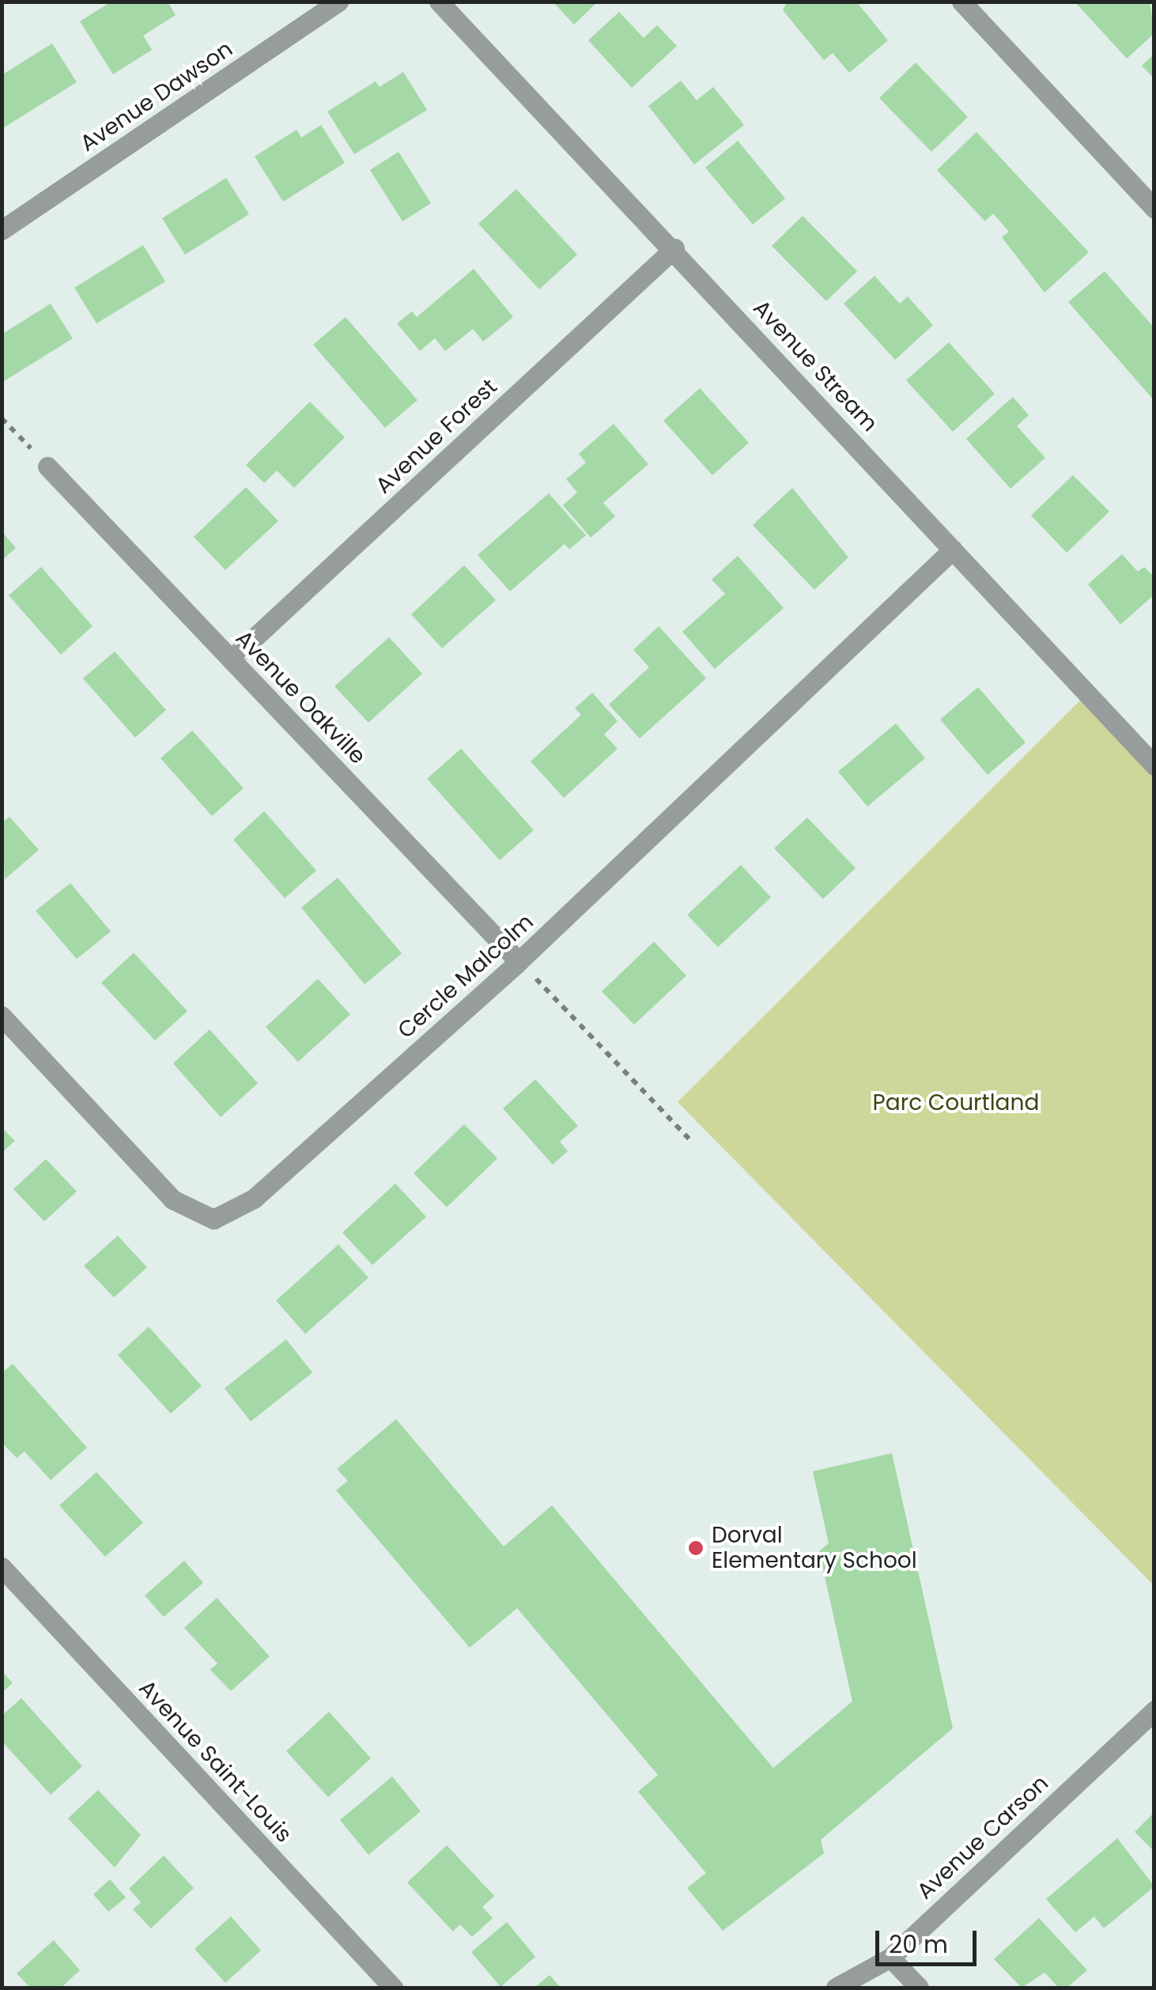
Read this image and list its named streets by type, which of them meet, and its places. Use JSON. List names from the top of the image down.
{
  "streets": {
    "street": [
      "Avenue Dawson",
      "Avenue Stream",
      "Avenue Forest",
      "Avenue Oakville",
      "Cercle Malcolm",
      "Avenue Saint-Louis",
      "Avenue Carson"
    ]
  },
  "crossings": [
    ["Avenue Stream", "Avenue Forest"],
    ["Avenue Stream", "Cercle Malcolm"],
    ["Avenue Forest", "Avenue Oakville"],
    ["Avenue Oakville", "Cercle Malcolm"]
  ],
  "parks": ["Parc Courtland"],
  "places": ["Dorval Elementary School"],
  "scale_bar": "20 m"
}
